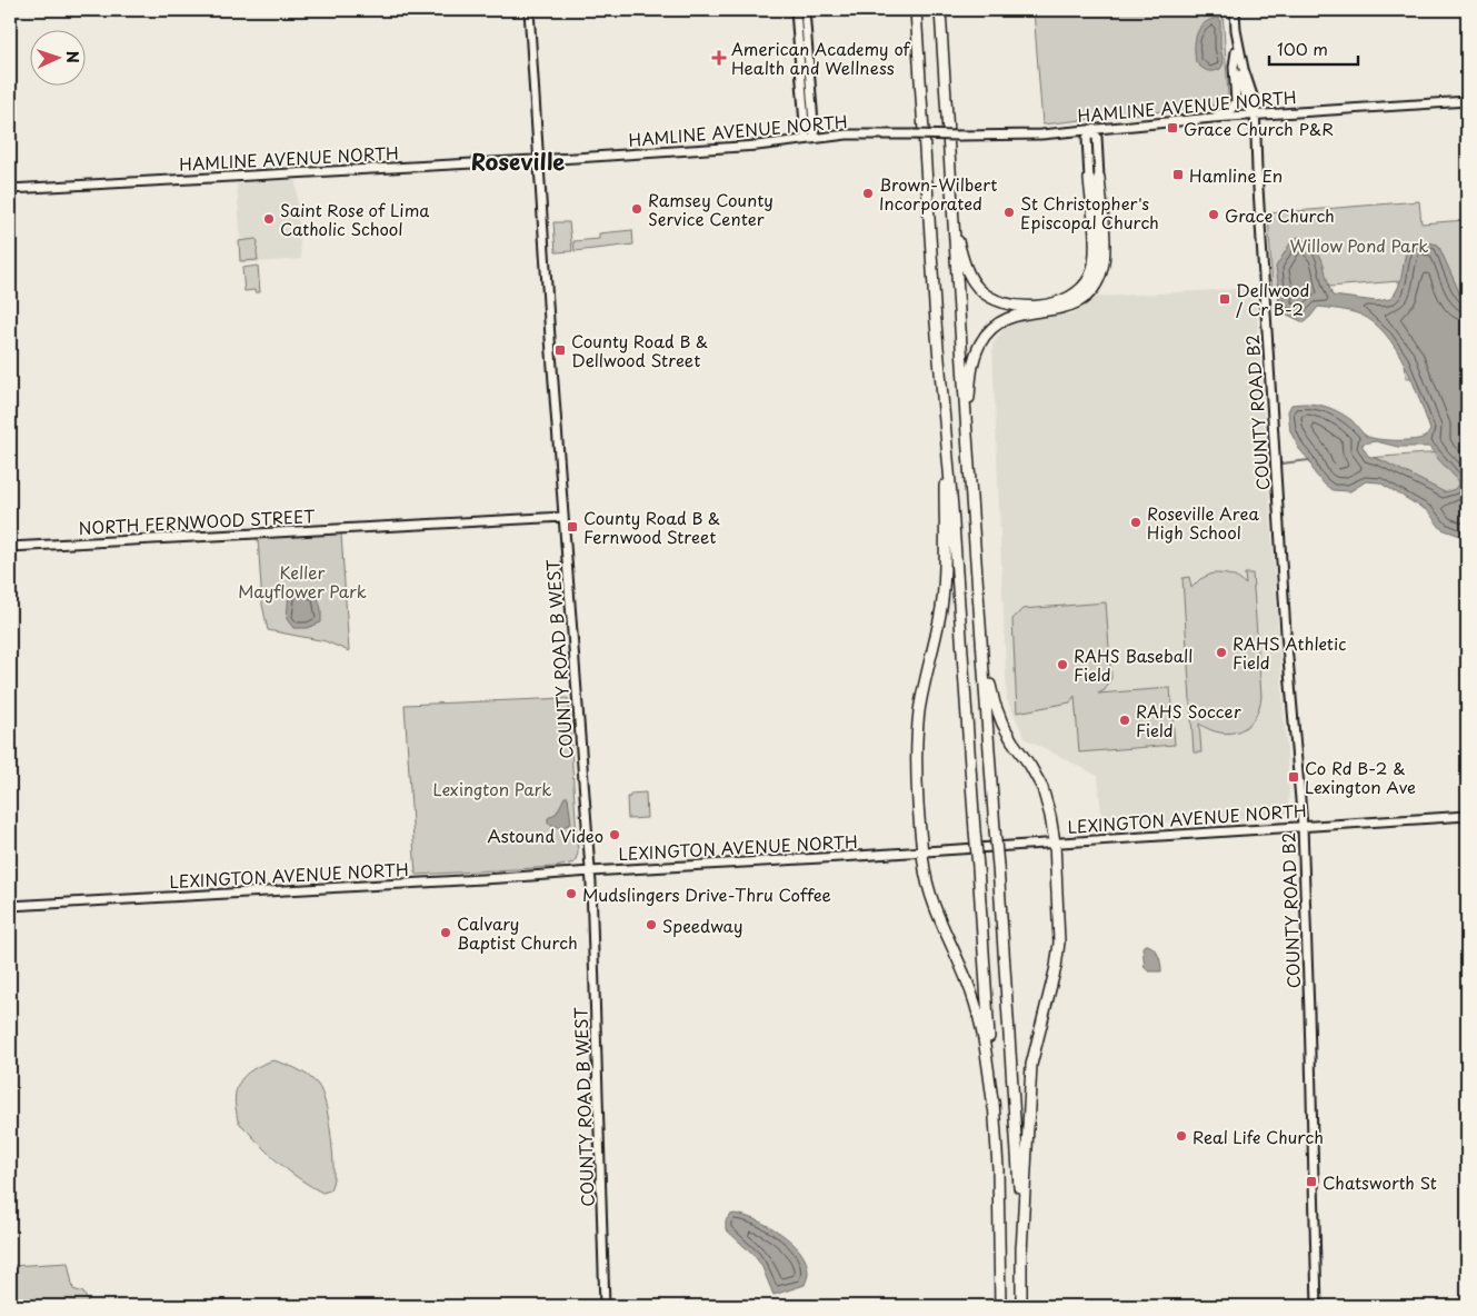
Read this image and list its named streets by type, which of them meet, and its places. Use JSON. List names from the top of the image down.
{
  "streets": {
    "street": [
      "HAMLINE AVENUE NORTH",
      "COUNTY ROAD B2",
      "NORTH FERNWOOD STREET",
      "COUNTY ROAD B WEST",
      "LEXINGTON AVENUE NORTH"
    ]
  },
  "crossings": [
    ["HAMLINE AVENUE NORTH", "COUNTY ROAD B2"],
    ["HAMLINE AVENUE NORTH", "COUNTY ROAD B WEST"],
    ["COUNTY ROAD B2", "LEXINGTON AVENUE NORTH"],
    ["NORTH FERNWOOD STREET", "COUNTY ROAD B WEST"],
    ["COUNTY ROAD B WEST", "LEXINGTON AVENUE NORTH"]
  ],
  "districts": ["Roseville"],
  "parks": ["Willow Pond Park", "Keller Mayflower Park", "Lexington Park"],
  "places": {
    "health": ["American Academy of Health and Wellness"],
    "transit": [
      "Grace Church P&R",
      "Hamline En",
      "Dellwood / Cr B-2",
      "County Road B & Dellwood Street",
      "County Road B & Fernwood Street",
      "Co Rd B-2 & Lexington Ave",
      "Chatsworth St"
    ],
    "other": [
      "Brown-Wilbert Incorporated",
      "Ramsey County Service Center",
      "St Christopher's Episcopal Church",
      "Grace Church",
      "Saint Rose of Lima Catholic School",
      "Roseville Area High School",
      "RAHS Athletic Field",
      "RAHS Baseball Field",
      "RAHS Soccer Field",
      "Astound Video",
      "Mudslingers Drive-Thru Coffee",
      "Speedway",
      "Calvary Baptist Church",
      "Real Life Church"
    ]
  },
  "scale_bar": "100 m",
  "north": "right"
}
